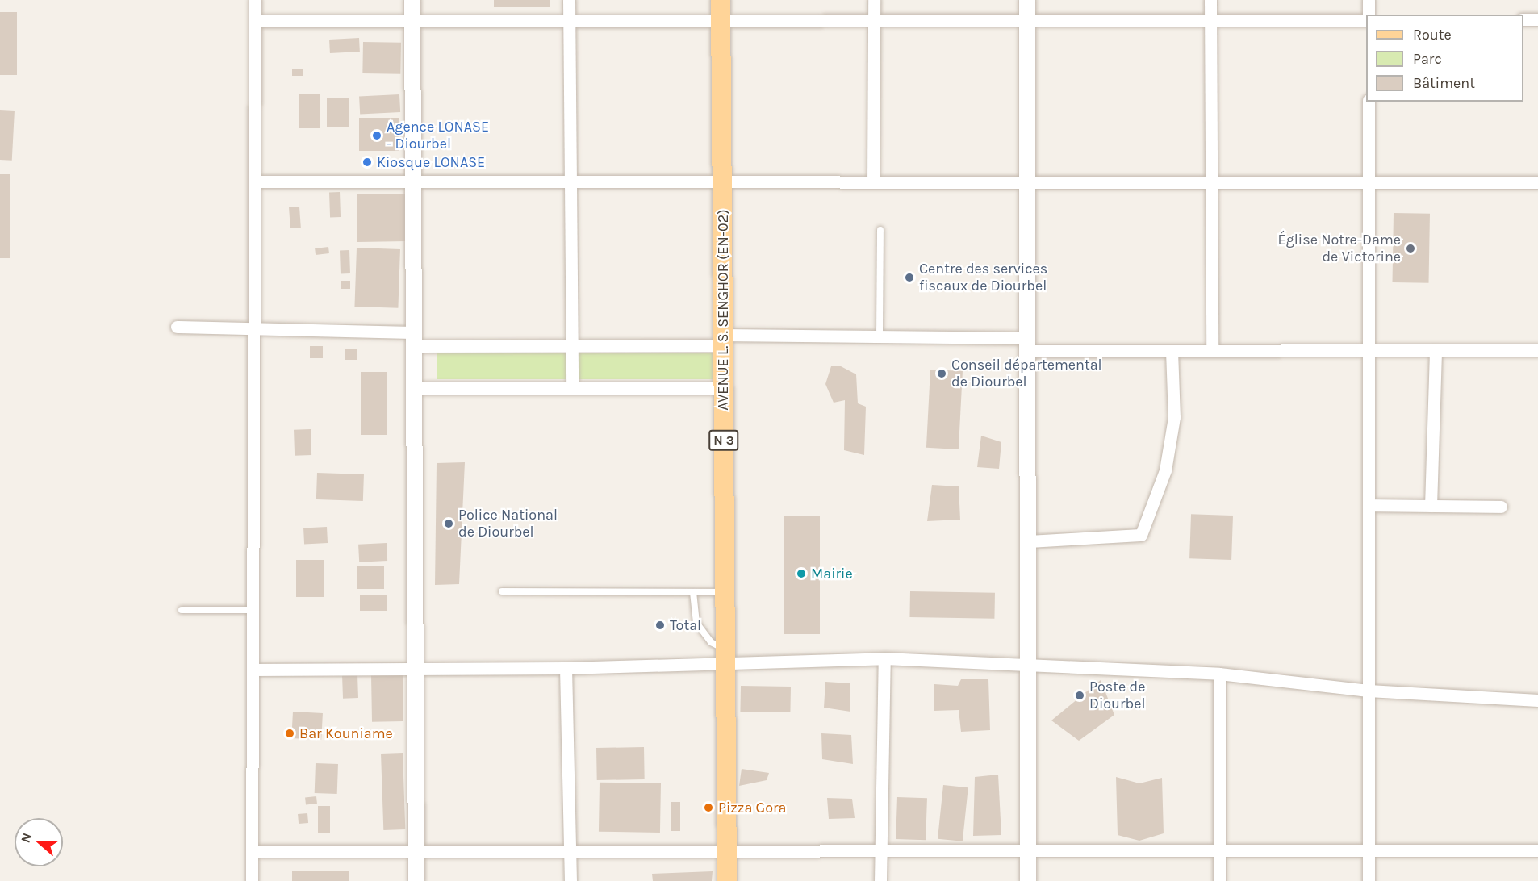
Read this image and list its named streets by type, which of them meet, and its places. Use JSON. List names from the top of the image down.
{
  "streets": {
    "main road": ["AVENUE L. S. SENGHOR (EN-02)", "N 3"]
  },
  "places": [
    "Agence LONASE - Diourbel",
    "Kiosque LONASE",
    "Église Notre-Dame de Victorine",
    "Centre des services fiscaux de Diourbel",
    "Conseil départemental de Diourbel",
    "Police National de Diourbel",
    "Mairie",
    "Total",
    "Poste de Diourbel",
    "Bar Kouniame",
    "Pizza Gora"
  ],
  "legend": ["Route", "Parc", "Bâtiment"],
  "north": "left"
}
